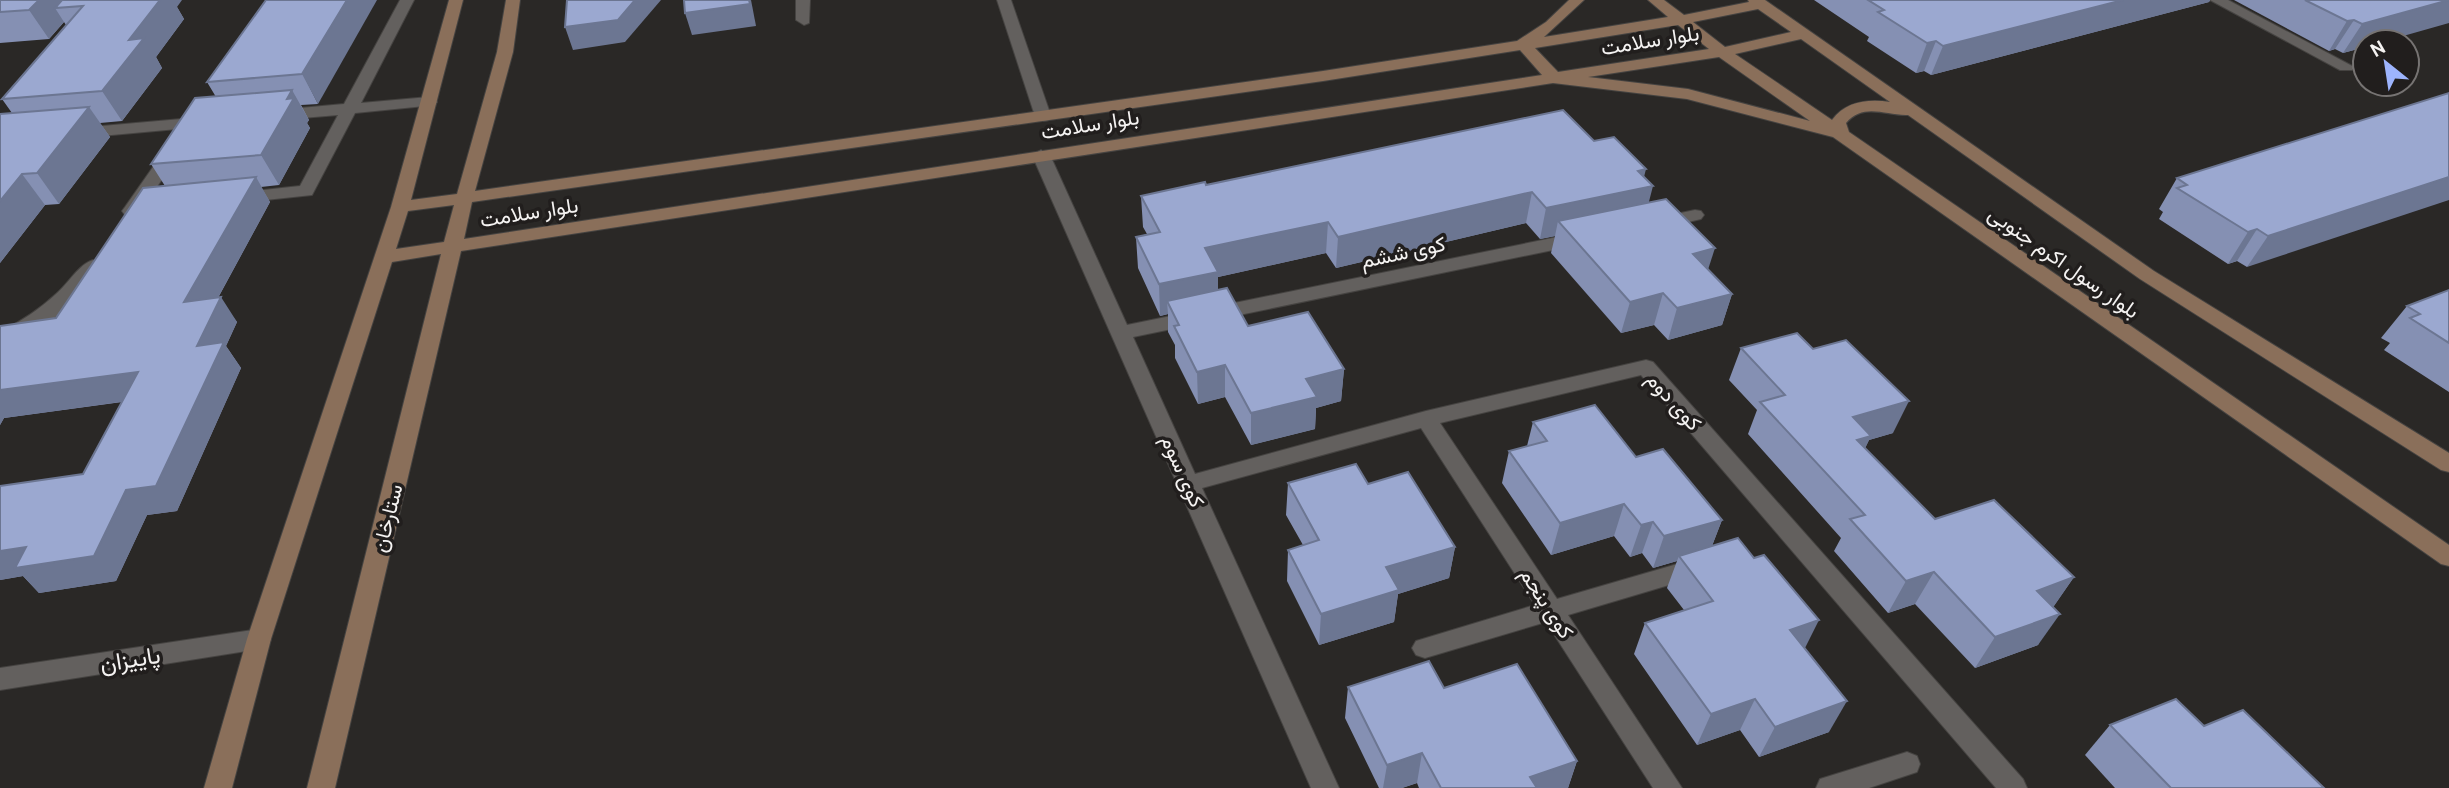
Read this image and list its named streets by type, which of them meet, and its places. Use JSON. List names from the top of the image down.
{
  "streets": {
    "main road": ["بلوار سلامت", "بلوار رسول اکرم جنوبی", "ستارخان"],
    "street": [
      "کوی ششم",
      "کوی دوم",
      "کوی سوم",
      "کوی پنجم",
      "پاییزان"
    ]
  },
  "crossings": [
    ["بلوار سلامت", "بلوار رسول اکرم جنوبی"],
    ["بلوار سلامت", "کوی سوم"],
    ["بلوار سلامت", "ستارخان"],
    ["کوی ششم", "کوی سوم"],
    ["کوی دوم", "کوی سوم"],
    ["کوی دوم", "کوی پنجم"]
  ],
  "north": "top left"
}
